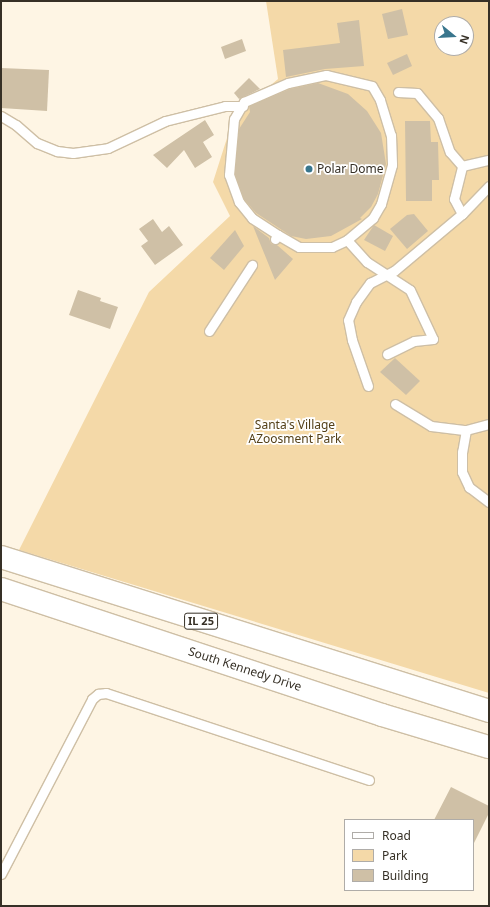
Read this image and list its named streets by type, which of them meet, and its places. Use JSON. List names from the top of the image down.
{
  "streets": {
    "main road": ["IL 25", "South Kennedy Drive"]
  },
  "parks": ["Santa's Village AZoosment Park"],
  "places": ["Polar Dome"],
  "legend": ["Road", "Park", "Building"],
  "north": "right"
}
